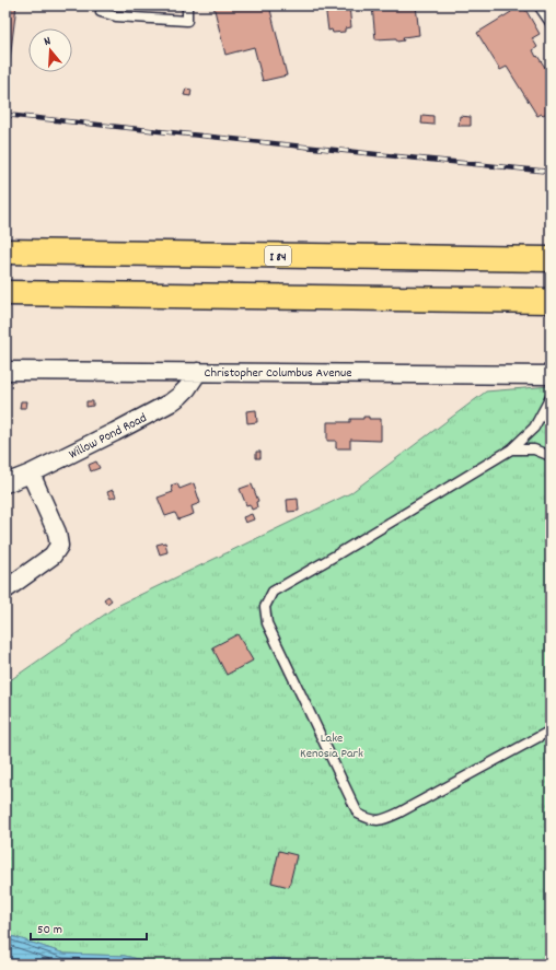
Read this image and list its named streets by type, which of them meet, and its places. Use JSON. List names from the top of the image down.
{
  "streets": {
    "highway": ["I 84"],
    "street": ["Christopher Columbus Avenue", "Willow Pond Road"]
  },
  "crossings": [
    ["Christopher Columbus Avenue", "Willow Pond Road"]
  ],
  "parks": ["Lake Kenosia Park"],
  "scale_bar": "50 m",
  "north": "top"
}
